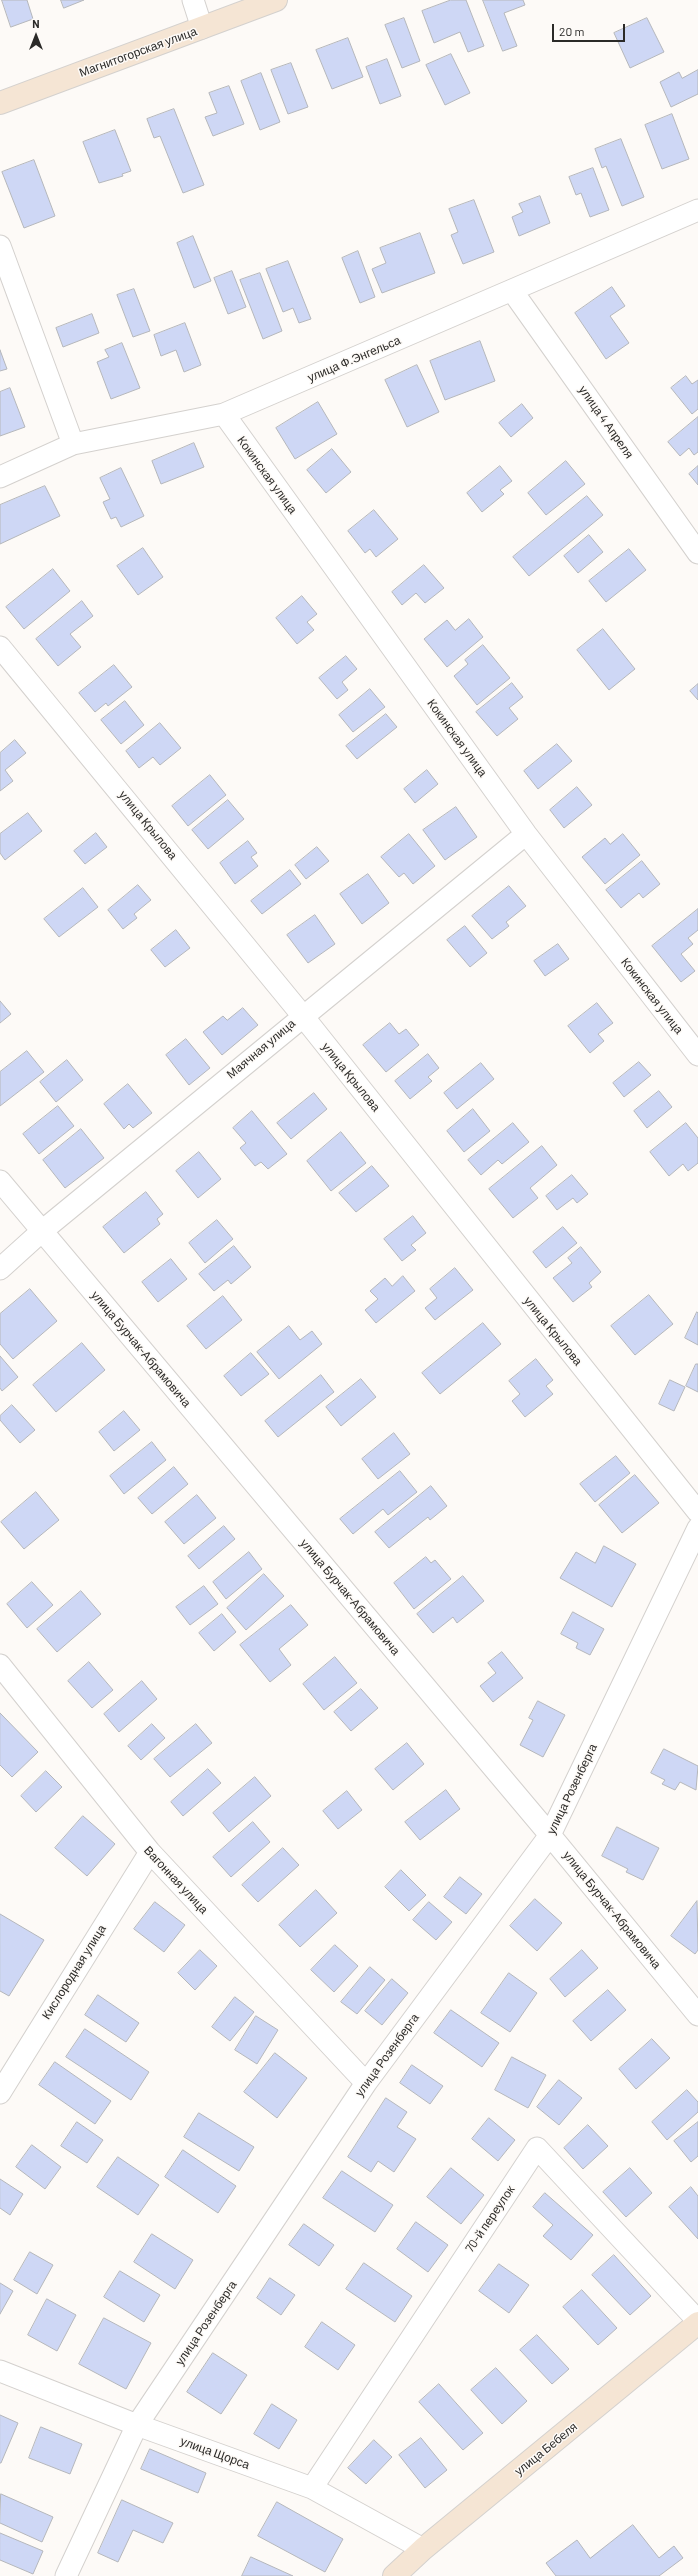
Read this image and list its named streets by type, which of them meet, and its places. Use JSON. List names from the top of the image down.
{
  "streets": {
    "street": [
      "Магнитогорская улица",
      "улица Ф.Энгельса",
      "улица 4 Апреля",
      "Кокинская улица",
      "улица Крылова",
      "Маячная улица",
      "улица Бурчак-Абрамовича",
      "улица Розенберга",
      "Вагонная улица",
      "Кислородная улица",
      "70-й переулок",
      "улица Бебеля",
      "улица Щорса"
    ]
  },
  "crossings": [
    ["улица Ф.Энгельса", "улица 4 Апреля"],
    ["улица Ф.Энгельса", "Кокинская улица"],
    ["Кокинская улица", "Маячная улица"],
    ["улица Крылова", "Маячная улица"],
    ["Маячная улица", "улица Бурчак-Абрамовича"],
    ["улица Бурчак-Абрамовича", "улица Розенберга"],
    ["улица Розенберга", "Вагонная улица"],
    ["улица Розенберга", "улица Щорса"],
    ["Вагонная улица", "Кислородная улица"],
    ["70-й переулок", "улица Бебеля"],
    ["70-й переулок", "улица Щорса"],
    ["улица Бебеля", "улица Щорса"]
  ],
  "scale_bar": "20 m",
  "north": "top"
}
